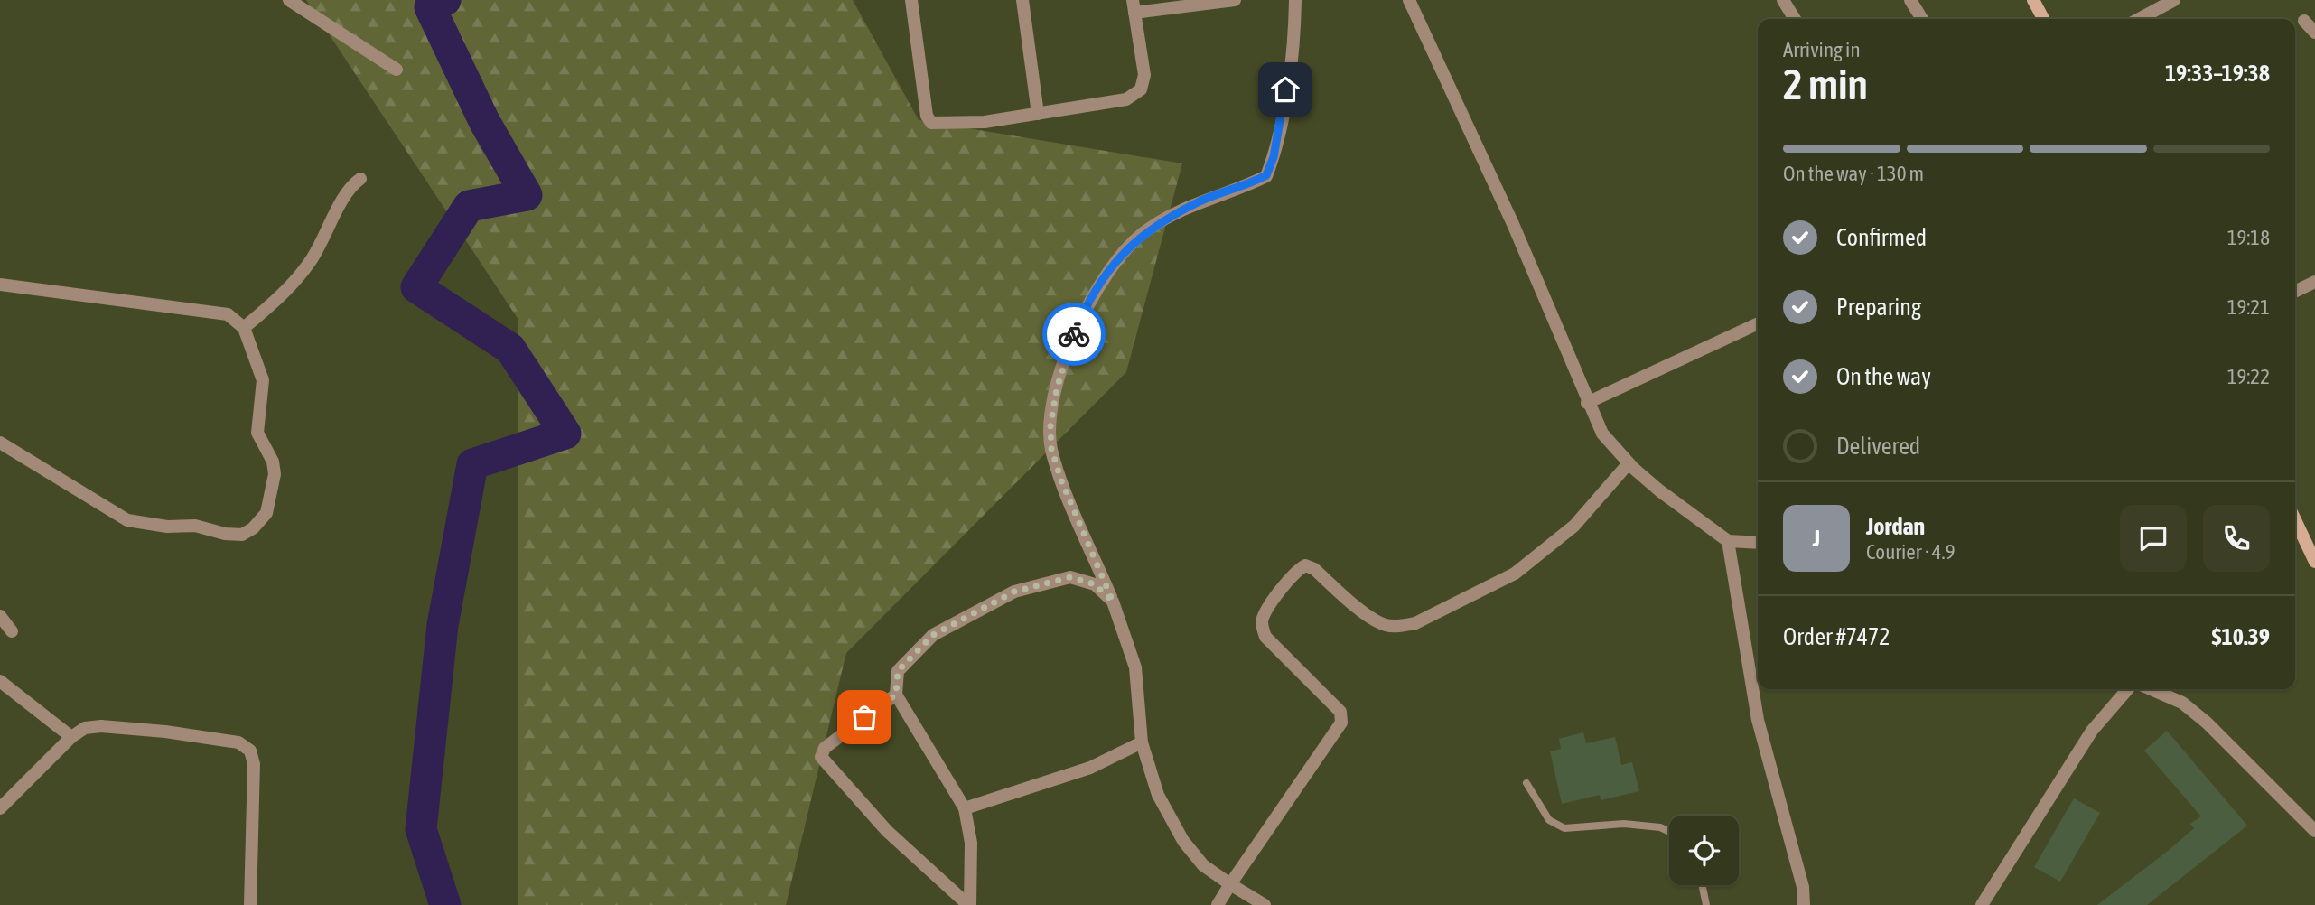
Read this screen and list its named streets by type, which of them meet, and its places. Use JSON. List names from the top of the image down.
{
  "page": {
    "heading": ["2 min", "Arriving in", "19:33–19:38"],
    "panel": [
      "Jordan",
      "Courier · 4.9",
      "Order #7472",
      "$10.39"
    ],
    "bar": "On the way · 130 m",
    "list": [
      ["Confirmed", "19:18"],
      ["Preparing", "19:21"],
      ["On the way", "19:22"],
      "Delivered"
    ],
    "round": "J"
  }
}
